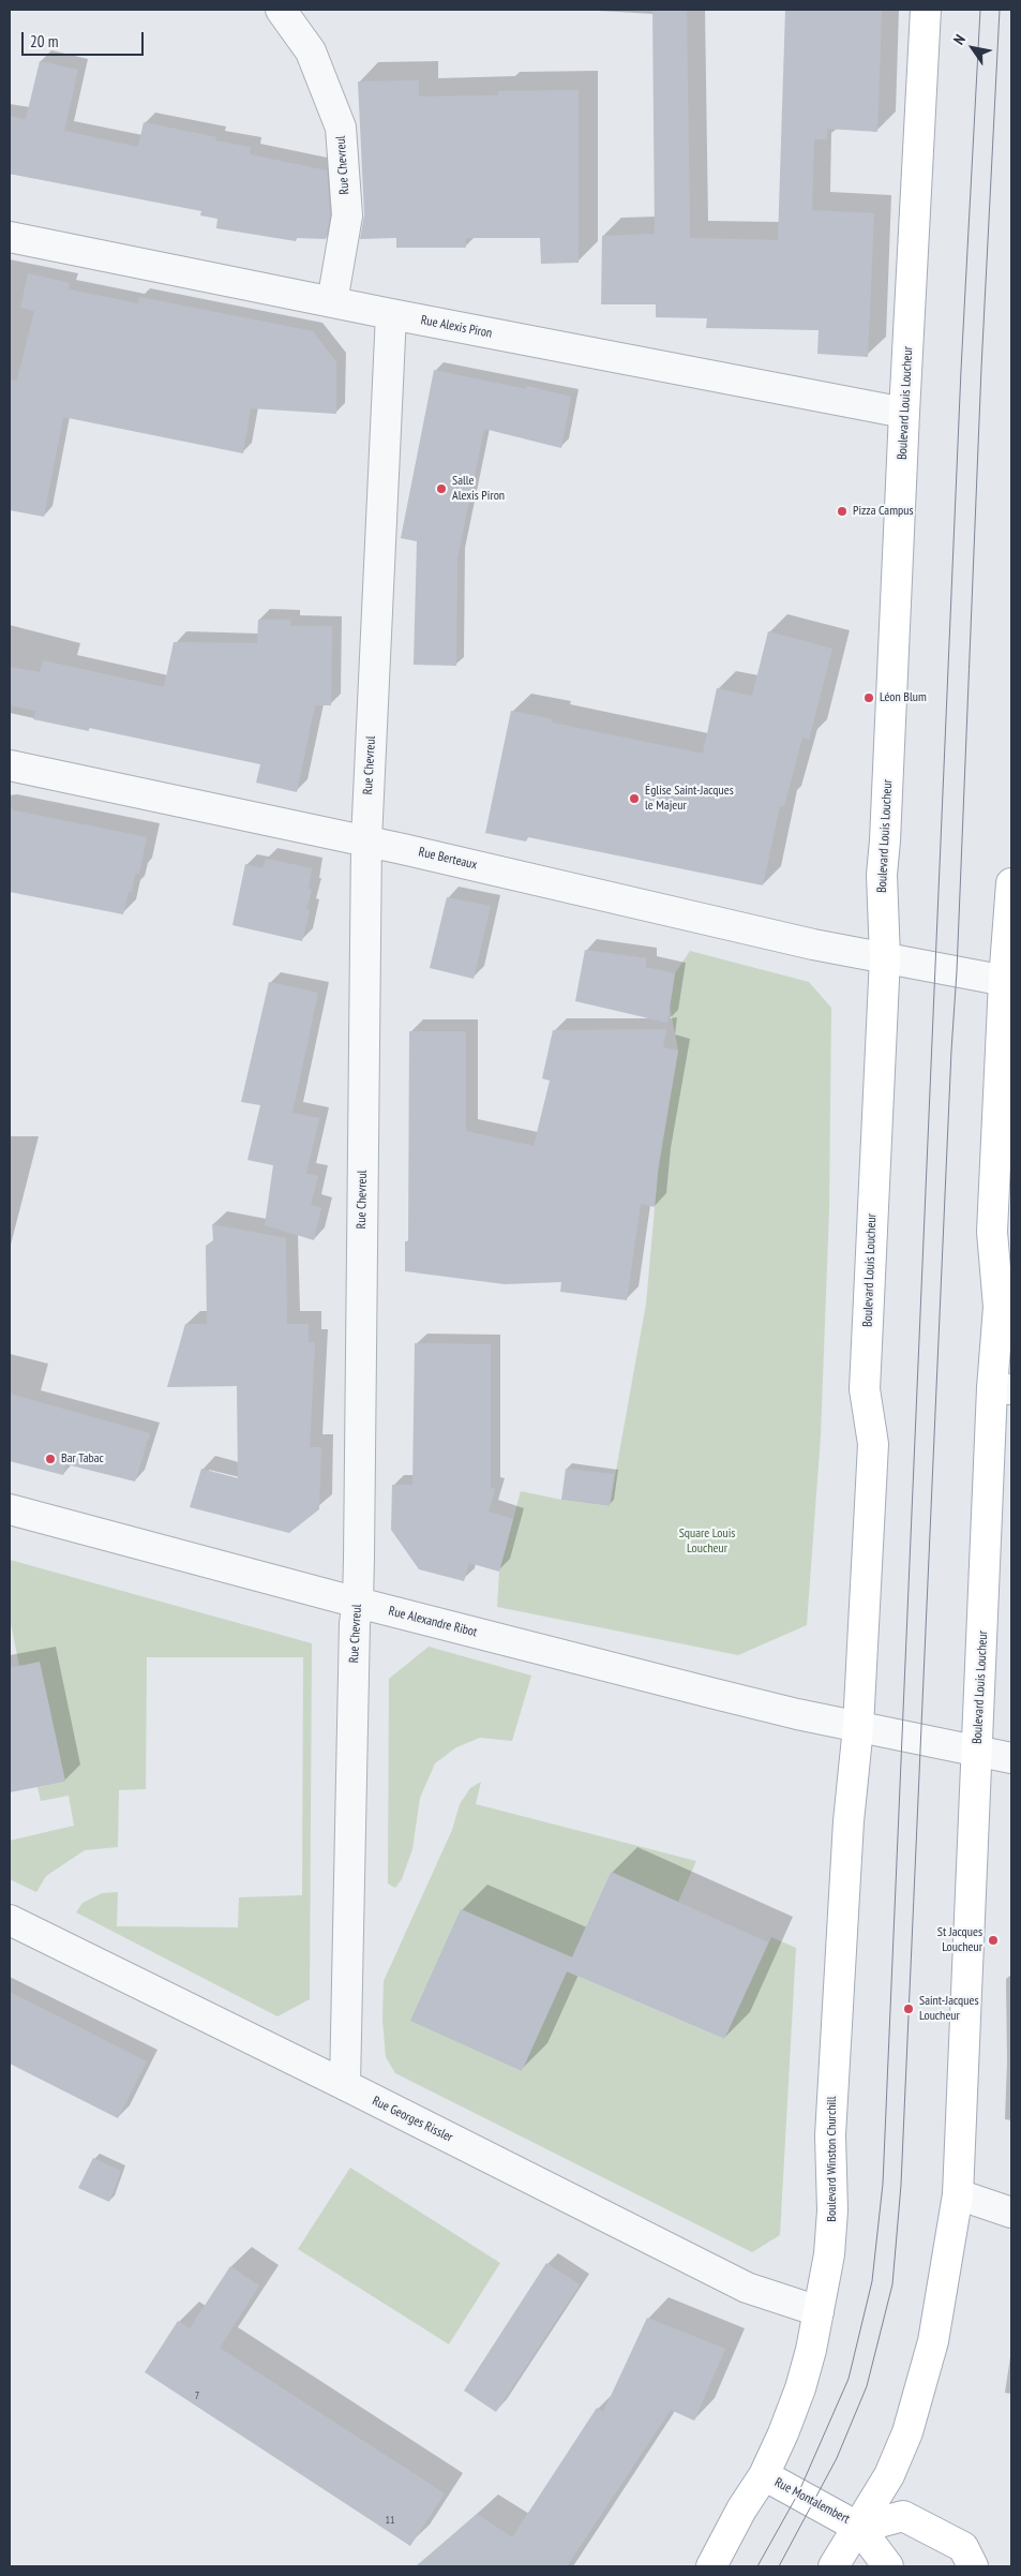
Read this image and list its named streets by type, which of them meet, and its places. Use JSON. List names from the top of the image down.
{
  "streets": {
    "main road": ["Boulevard Louis Loucheur", "Boulevard Winston Churchill", "Rue Montalembert"],
    "street": [
      "Rue Chevreul",
      "Rue Alexis Piron",
      "Rue Berteaux",
      "Rue Alexandre Ribot",
      "Rue Georges Rissler"
    ]
  },
  "crossings": [
    ["Rue Chevreul", "Rue Alexis Piron"],
    ["Rue Chevreul", "Rue Berteaux"],
    ["Rue Chevreul", "Rue Alexandre Ribot"],
    ["Rue Chevreul", "Rue Georges Rissler"],
    ["Rue Alexis Piron", "Boulevard Louis Loucheur"],
    ["Boulevard Louis Loucheur", "Rue Berteaux"],
    ["Boulevard Louis Loucheur", "Rue Alexandre Ribot"],
    ["Boulevard Louis Loucheur", "Boulevard Winston Churchill"],
    ["Rue Alexandre Ribot", "Boulevard Winston Churchill"],
    ["Rue Georges Rissler", "Boulevard Winston Churchill"],
    ["Boulevard Winston Churchill", "Rue Montalembert"]
  ],
  "parks": ["Square Louis Loucheur"],
  "places": [
    "Salle Alexis Piron",
    "Pizza Campus",
    "Léon Blum",
    "Église Saint-Jacques le Majeur",
    "Bar Tabac",
    "St Jacques Loucheur",
    "Saint-Jacques Loucheur"
  ],
  "house_numbers": ["7", "11"],
  "scale_bar": "20 m",
  "north": "top left"
}
